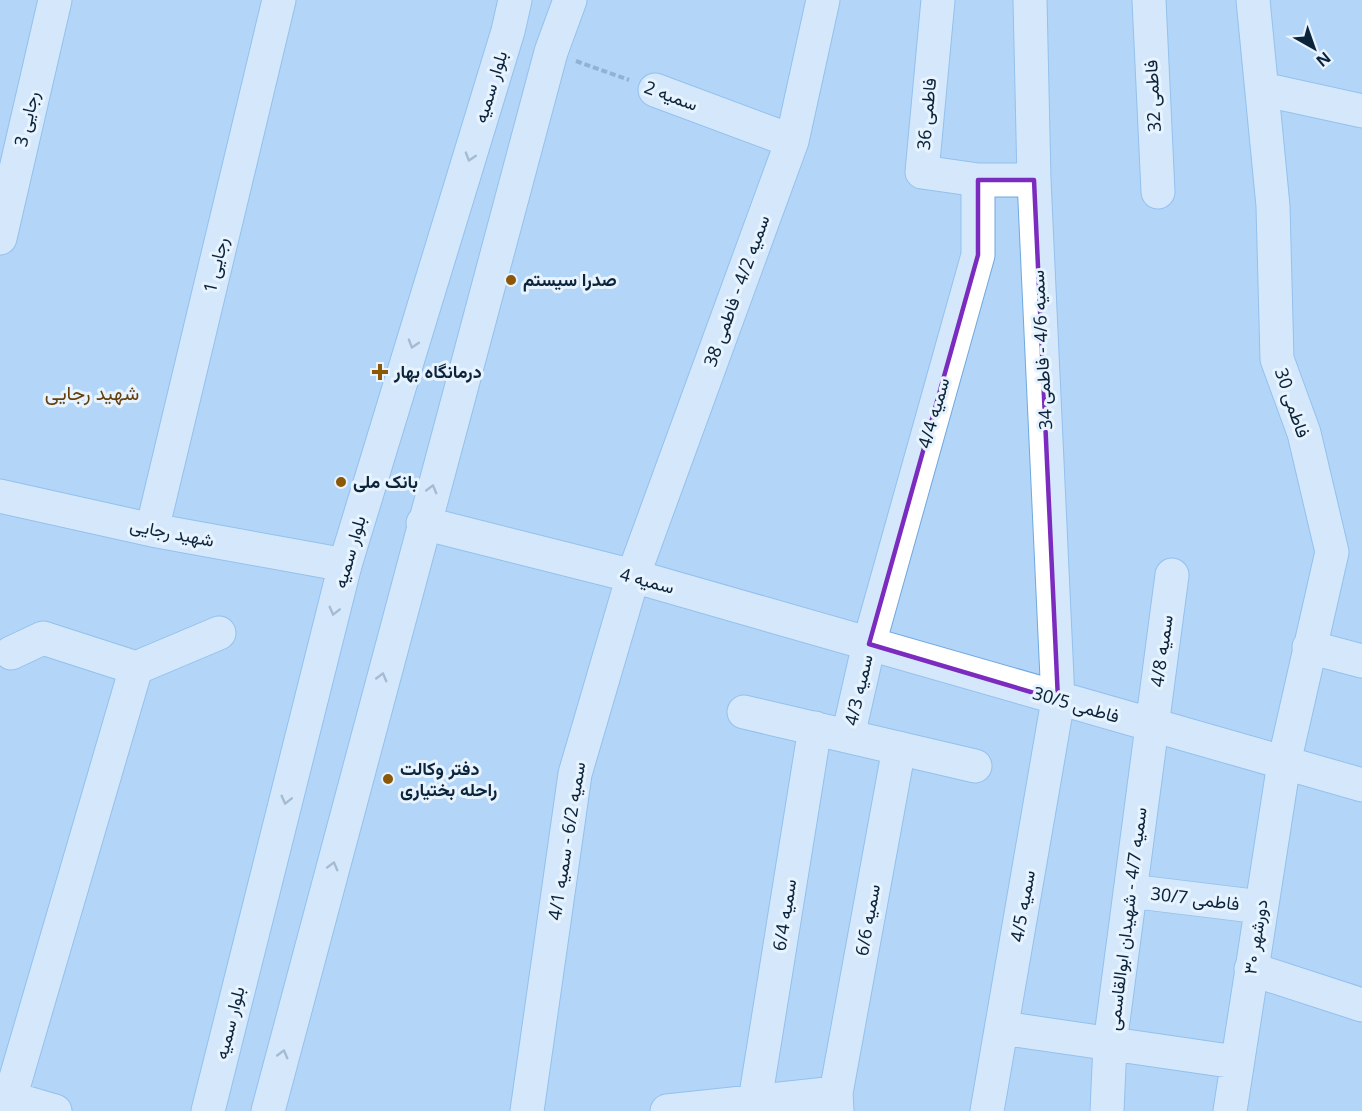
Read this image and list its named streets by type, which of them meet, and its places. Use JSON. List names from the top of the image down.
{
  "streets": {
    "street": [
      "بلوار سمیه",
      "سمیه 2",
      "فاطمی 32",
      "فاطمی 36",
      "رجایی 3",
      "رجایی 1",
      "سمیه 4/2 - فاطمی 38",
      "سمیه 4/6 - فاطمی 34",
      "فاطمی 30",
      "سمیه 4/4",
      "شهید رجایی",
      "سمیه 4",
      "سمیه 4/8",
      "سمیه 4/3",
      "فاطمی 30/5",
      "سمیه 6/2 - سمیه 4/1",
      "فاطمی 30/7",
      "سمیه 4/5",
      "سمیه 6/4",
      "سمیه 4/7 - شهیدان ابوالقاسمی",
      "سمیه 6/6",
      "دورشهر ۳۰"
    ]
  },
  "crossings": [
    ["بلوار سمیه", "شهید رجایی"],
    ["سمیه 2", "سمیه 4/2 - فاطمی 38"],
    ["فاطمی 36", "سمیه 4/4"],
    ["رجایی 1", "شهید رجایی"],
    ["سمیه 4/2 - فاطمی 38", "سمیه 4"],
    ["سمیه 4/2 - فاطمی 38", "سمیه 6/2 - سمیه 4/1"],
    ["سمیه 4/6 - فاطمی 34", "فاطمی 30/5"],
    ["سمیه 4/6 - فاطمی 34", "سمیه 4/5"],
    ["فاطمی 30", "فاطمی 30/5"],
    ["فاطمی 30", "دورشهر ۳۰"],
    ["سمیه 4/4", "سمیه 4"],
    ["سمیه 4/4", "سمیه 4/3"],
    ["سمیه 4/4", "فاطمی 30/5"],
    ["سمیه 4", "سمیه 4/3"],
    ["سمیه 4", "فاطمی 30/5"],
    ["سمیه 4", "سمیه 6/2 - سمیه 4/1"],
    ["سمیه 4/8", "فاطمی 30/5"],
    ["سمیه 4/8", "سمیه 4/7 - شهیدان ابوالقاسمی"],
    ["سمیه 4/3", "فاطمی 30/5"],
    ["فاطمی 30/5", "سمیه 4/5"],
    ["فاطمی 30/5", "سمیه 4/7 - شهیدان ابوالقاسمی"],
    ["فاطمی 30/5", "دورشهر ۳۰"],
    ["فاطمی 30/7", "سمیه 4/7 - شهیدان ابوالقاسمی"],
    ["فاطمی 30/7", "دورشهر ۳۰"]
  ],
  "districts": ["شهید رجایی"],
  "places": {
    "other": ["صدرا سیستم", "بانک ملی", "دفتر وکالت راحله بختیاری"],
    "health": ["درمانگاه بهار"]
  },
  "north": "bottom right"
}
